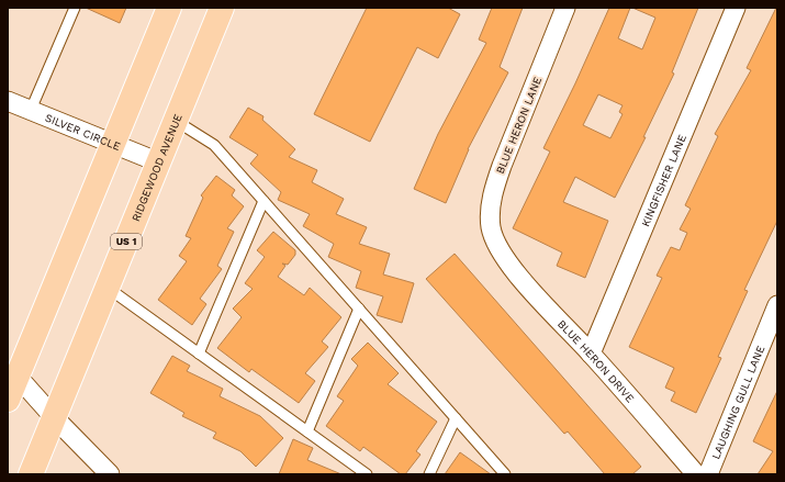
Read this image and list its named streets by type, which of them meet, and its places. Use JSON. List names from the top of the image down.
{
  "streets": {
    "main road": ["RIDGEWOOD AVENUE", "US 1"],
    "street": [
      "BLUE HERON LANE",
      "SILVER CIRCLE",
      "KINGFISHER LANE",
      "BLUE HERON DRIVE",
      "LAUGHING GULL LANE"
    ]
  },
  "crossings": [
    ["BLUE HERON LANE", "BLUE HERON DRIVE"],
    ["SILVER CIRCLE", "RIDGEWOOD AVENUE"],
    ["KINGFISHER LANE", "BLUE HERON DRIVE"]
  ]
}
